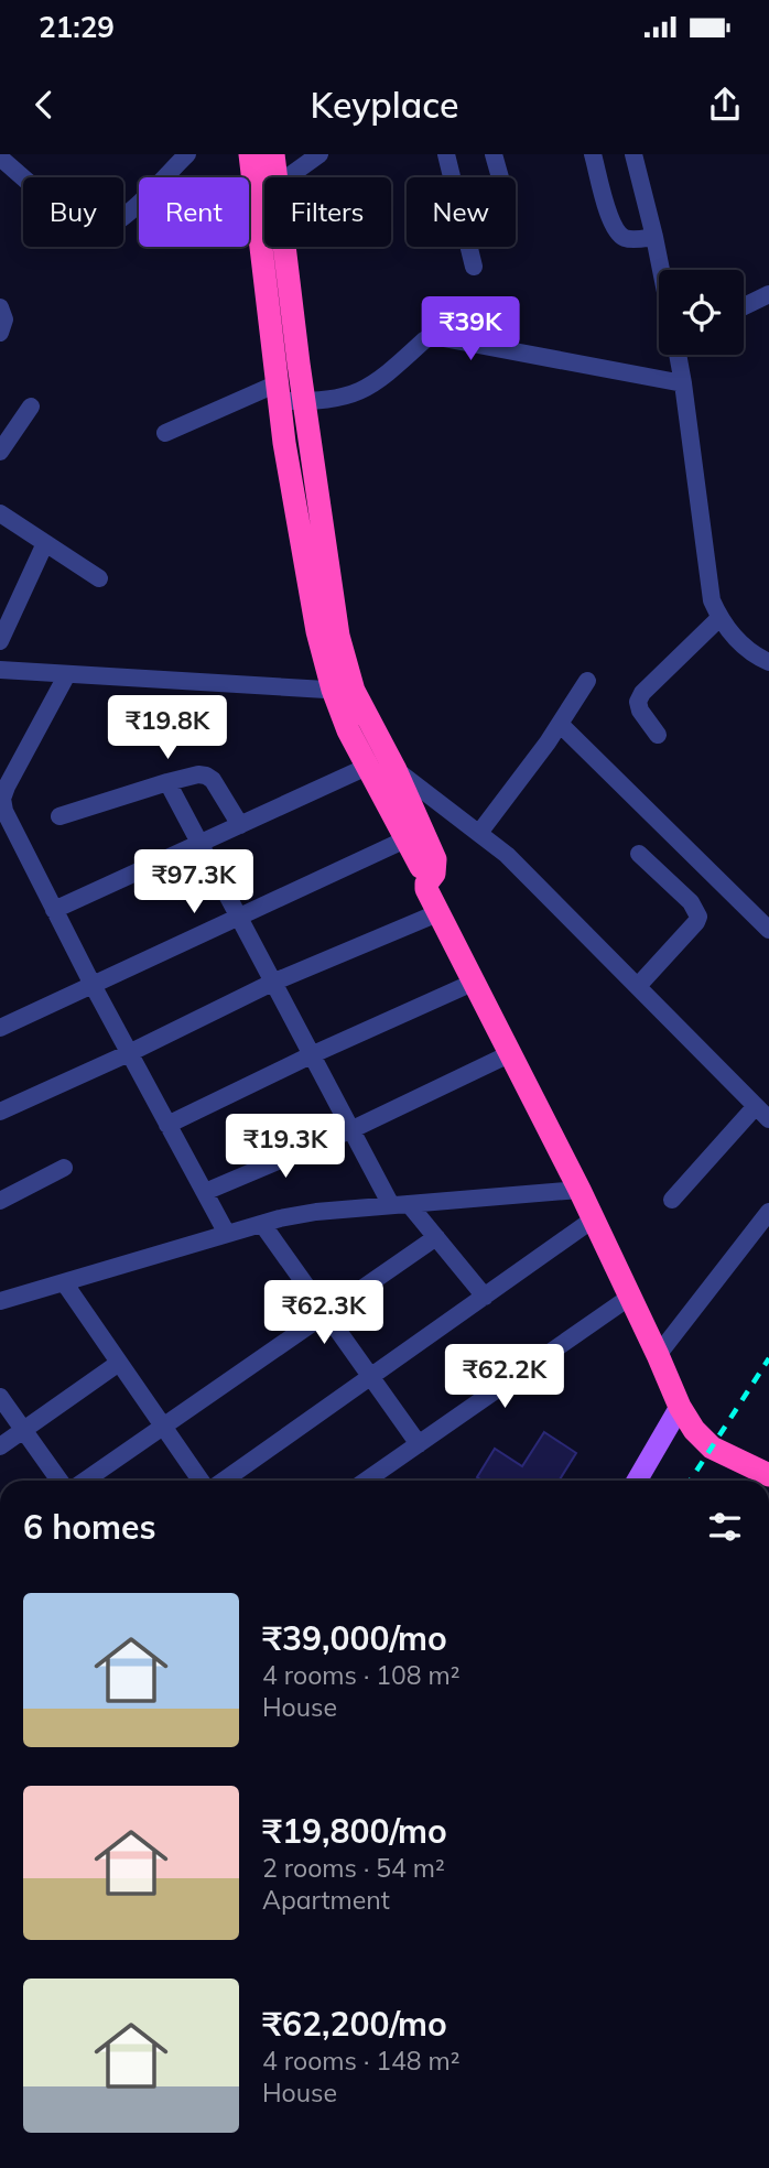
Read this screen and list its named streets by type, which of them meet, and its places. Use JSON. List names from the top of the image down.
{
  "page": {
    "status": "21:29",
    "header": "Keyplace",
    "chip": [
      "Buy",
      "Rent",
      "Filters",
      "New"
    ],
    "price": [
      "₹39K",
      "₹19.8K",
      "₹97.3K",
      "₹19.3K",
      "₹62.3K",
      "₹62.2K"
    ],
    "heading": "6 homes",
    "list": [
      {
        "name": "₹39,000/mo",
        "note": "4 rooms · 108 m² · House"
      },
      {
        "name": "₹19,800/mo",
        "note": "2 rooms · 54 m² · Apartment"
      },
      {
        "name": "₹62,200/mo",
        "note": "4 rooms · 148 m² · House"
      }
    ]
  }
}
